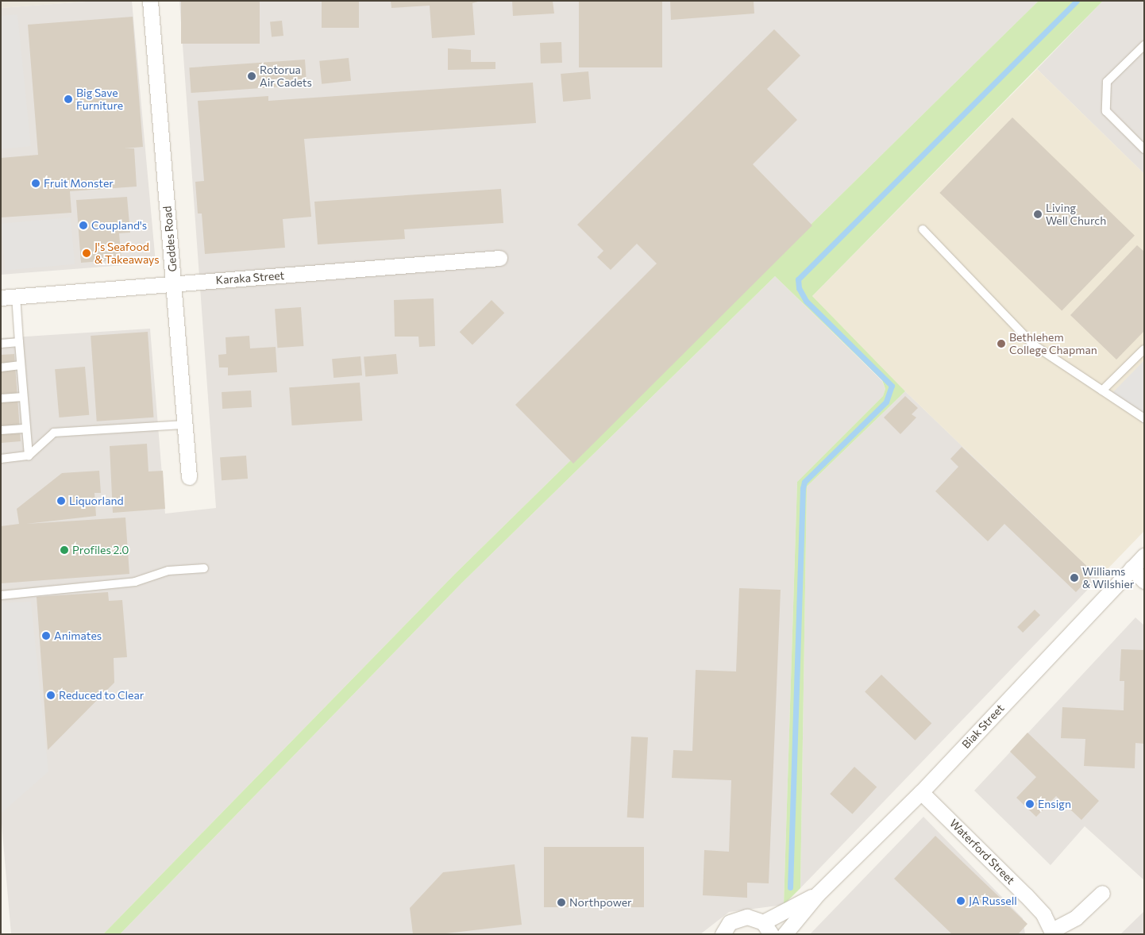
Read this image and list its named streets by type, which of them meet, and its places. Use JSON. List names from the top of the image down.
{
  "streets": {
    "street": [
      "Geddes Road",
      "Karaka Street",
      "Biak Street",
      "Waterford Street"
    ]
  },
  "crossings": [
    ["Geddes Road", "Karaka Street"],
    ["Biak Street", "Waterford Street"]
  ],
  "places": [
    "Rotorua Air Cadets",
    "Big Save Furniture",
    "Fruit Monster",
    "Living Well Church",
    "Coupland's",
    "J's Seafood & Takeaways",
    "Bethlehem College Chapman",
    "Liquorland",
    "Profiles 2.0",
    "Williams & Wilshier",
    "Animates",
    "Reduced to Clear",
    "Ensign",
    "JA Russell",
    "Northpower"
  ]
}
